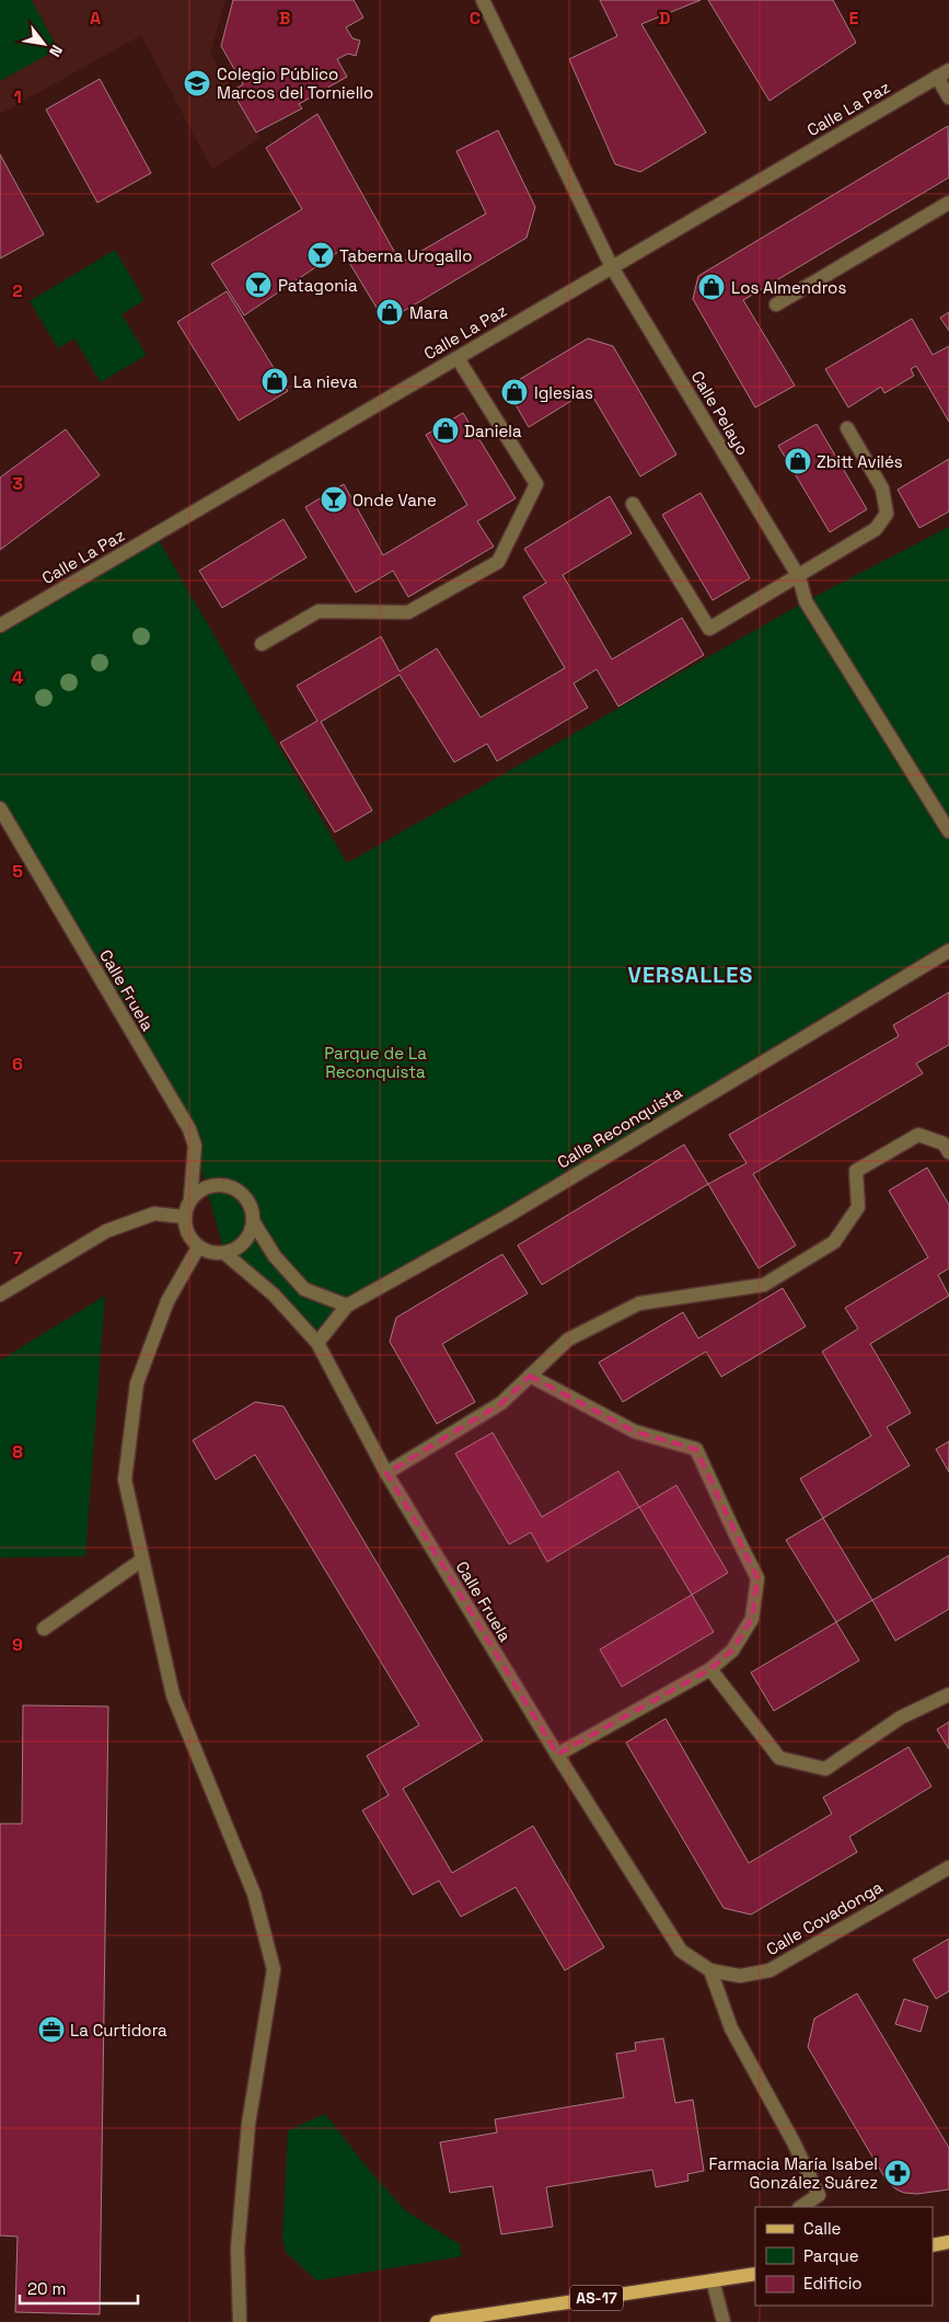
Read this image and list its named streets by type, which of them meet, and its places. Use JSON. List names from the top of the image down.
{
  "streets": {
    "main road": ["AS-17"],
    "street": [
      "Calle La Paz",
      "Calle Pelayo",
      "Calle Fruela",
      "Calle Reconquista",
      "Calle Covadonga"
    ]
  },
  "crossings": [
    ["Calle La Paz", "Calle Pelayo"],
    ["Calle Fruela", "Calle Reconquista"],
    ["Calle Fruela", "Calle Covadonga"]
  ],
  "districts": ["VERSALLES"],
  "parks": ["Parque de La Reconquista"],
  "places": {
    "school or university": ["Colegio Público Marcos del Torniello"],
    "bar": ["Taberna Urogallo", "Patagonia", "Onde Vane"],
    "shop": [
      "Los Almendros",
      "Mara",
      "La nieva",
      "Iglesias",
      "Daniela",
      "Zbitt Avilés"
    ],
    "office": ["La Curtidora"],
    "pharmacy": ["Farmacia María Isabel González Suárez"]
  },
  "legend": ["Calle", "Parque", "Edificio"],
  "scale_bar": "20 m",
  "north": "bottom right",
  "grid": {
    "columns": [
      "A",
      "B",
      "C",
      "D",
      "E"
    ],
    "rows": [
      "1",
      "2",
      "3",
      "4",
      "5",
      "6",
      "7",
      "8",
      "9"
    ]
  }
}
